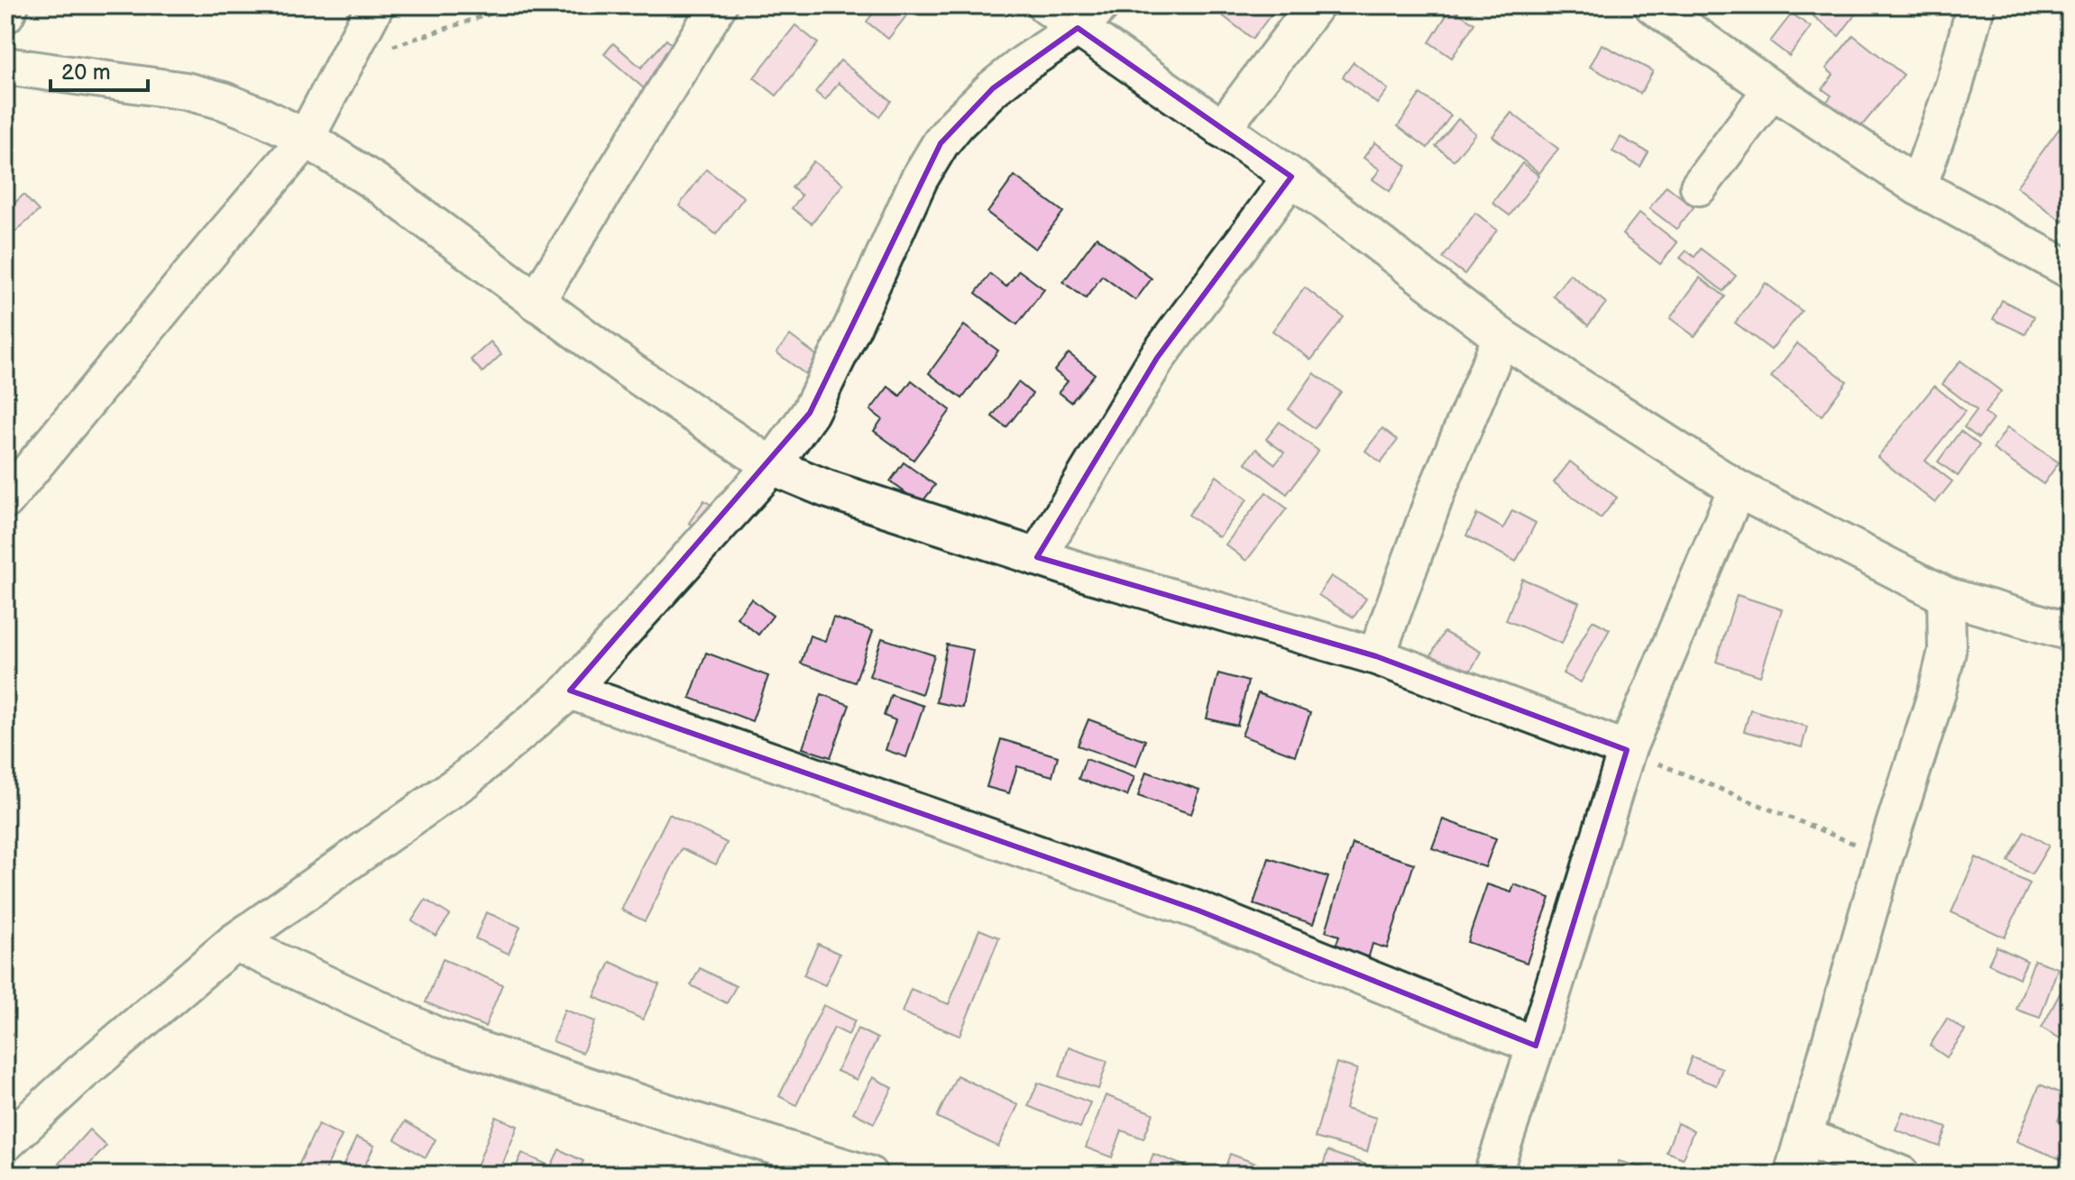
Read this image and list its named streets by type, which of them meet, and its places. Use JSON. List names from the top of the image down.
{
  "scale_bar": "20 m"
}
